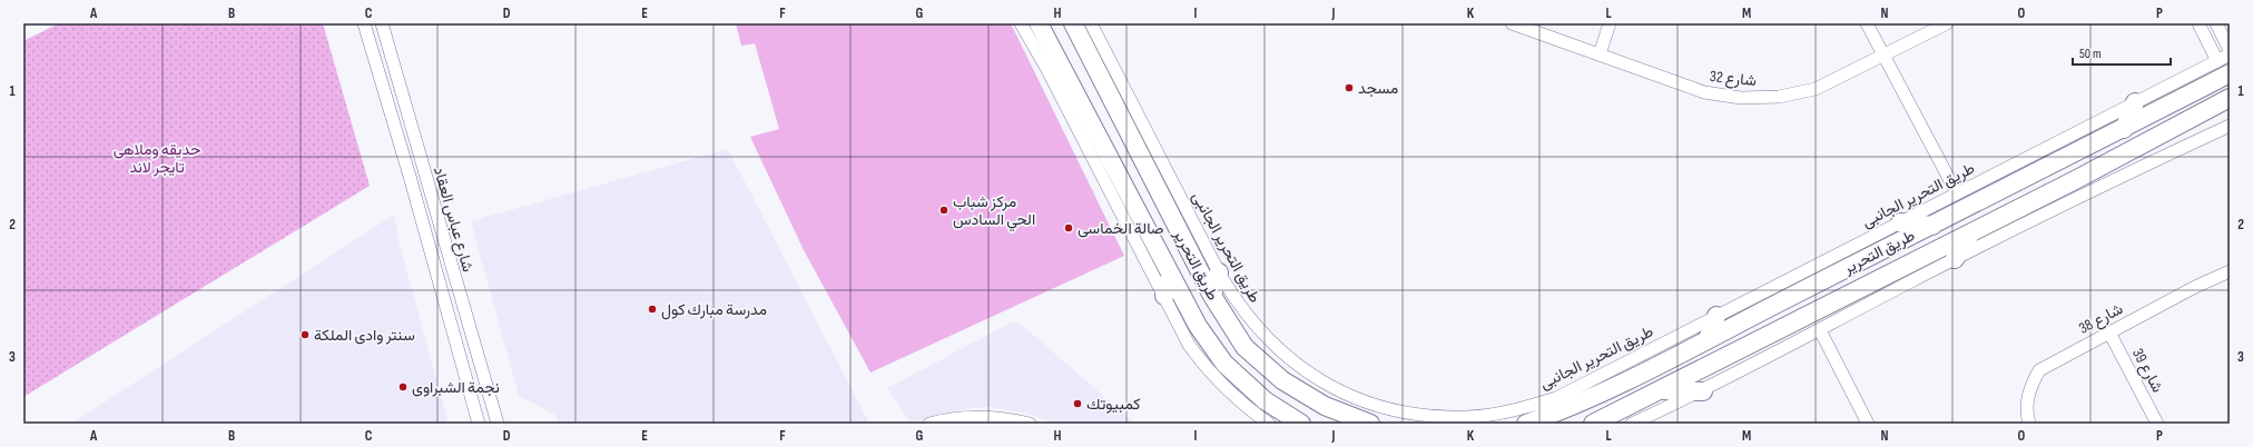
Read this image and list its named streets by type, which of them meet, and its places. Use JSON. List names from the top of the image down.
{
  "streets": {
    "street": [
      "شارع 32",
      "طريق التحرير الجانبى",
      "شارع عباس العقاد",
      "طريق التحرير",
      "شارع 38",
      "شارع 39"
    ]
  },
  "crossings": [
    ["طريق التحرير الجانبى", "طريق التحرير"],
    ["شارع 38", "شارع 39"]
  ],
  "parks": ["حديقه وملاهى تايجر لاند"],
  "places": [
    "مسجد",
    "مركز شباب الحي السادس",
    "صالة الخماسى",
    "مدرسة مبارك كول",
    "سنتر وادى الملكة",
    "نجمة الشبراوى",
    "كمبيوتك"
  ],
  "scale_bar": "50 m",
  "grid": {
    "columns": [
      "A",
      "B",
      "C",
      "D",
      "E",
      "F",
      "G",
      "H",
      "I",
      "J",
      "K",
      "L",
      "M",
      "N",
      "O",
      "P"
    ],
    "rows": ["1", "2", "3"]
  }
}
